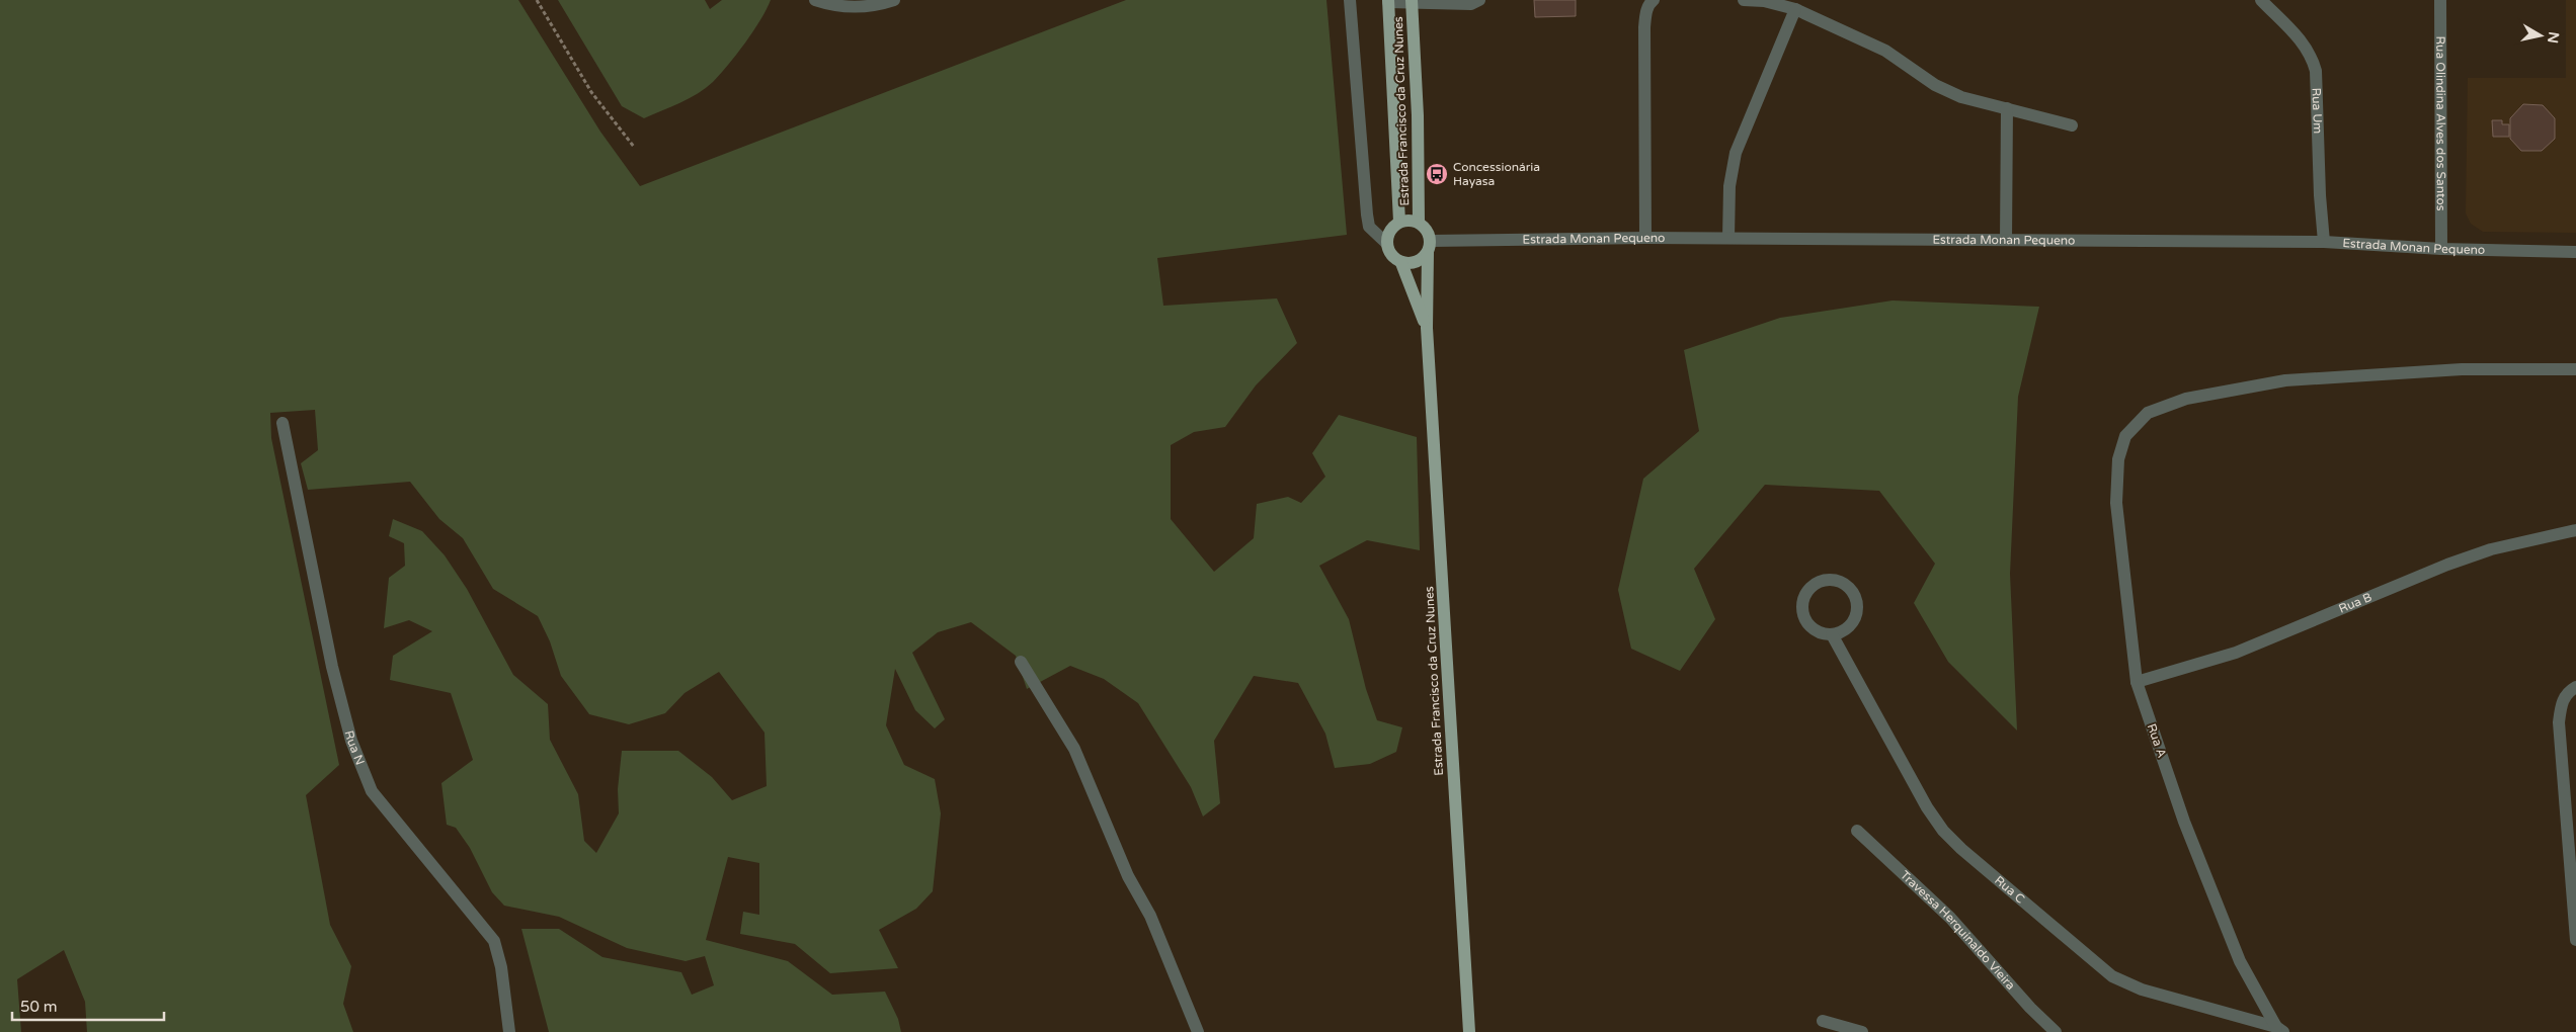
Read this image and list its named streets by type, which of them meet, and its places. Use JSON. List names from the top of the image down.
{
  "streets": {
    "main road": ["Estrada Francisco da Cruz Nunes"],
    "street": [
      "Rua Um",
      "Rua Olindina Alves dos Santos",
      "Estrada Monan Pequeno",
      "Rua B",
      "Rua A",
      "Rua N",
      "Rua C",
      "Travessa Herquinaldo Vieira"
    ]
  },
  "crossings": [
    ["Rua Um", "Estrada Monan Pequeno"],
    ["Estrada Francisco da Cruz Nunes", "Estrada Monan Pequeno"],
    ["Rua Olindina Alves dos Santos", "Estrada Monan Pequeno"],
    ["Rua B", "Rua A"],
    ["Rua A", "Rua C"]
  ],
  "places": {
    "bus stop": ["Concessionária Hayasa"]
  },
  "scale_bar": "50 m",
  "north": "right"
}
